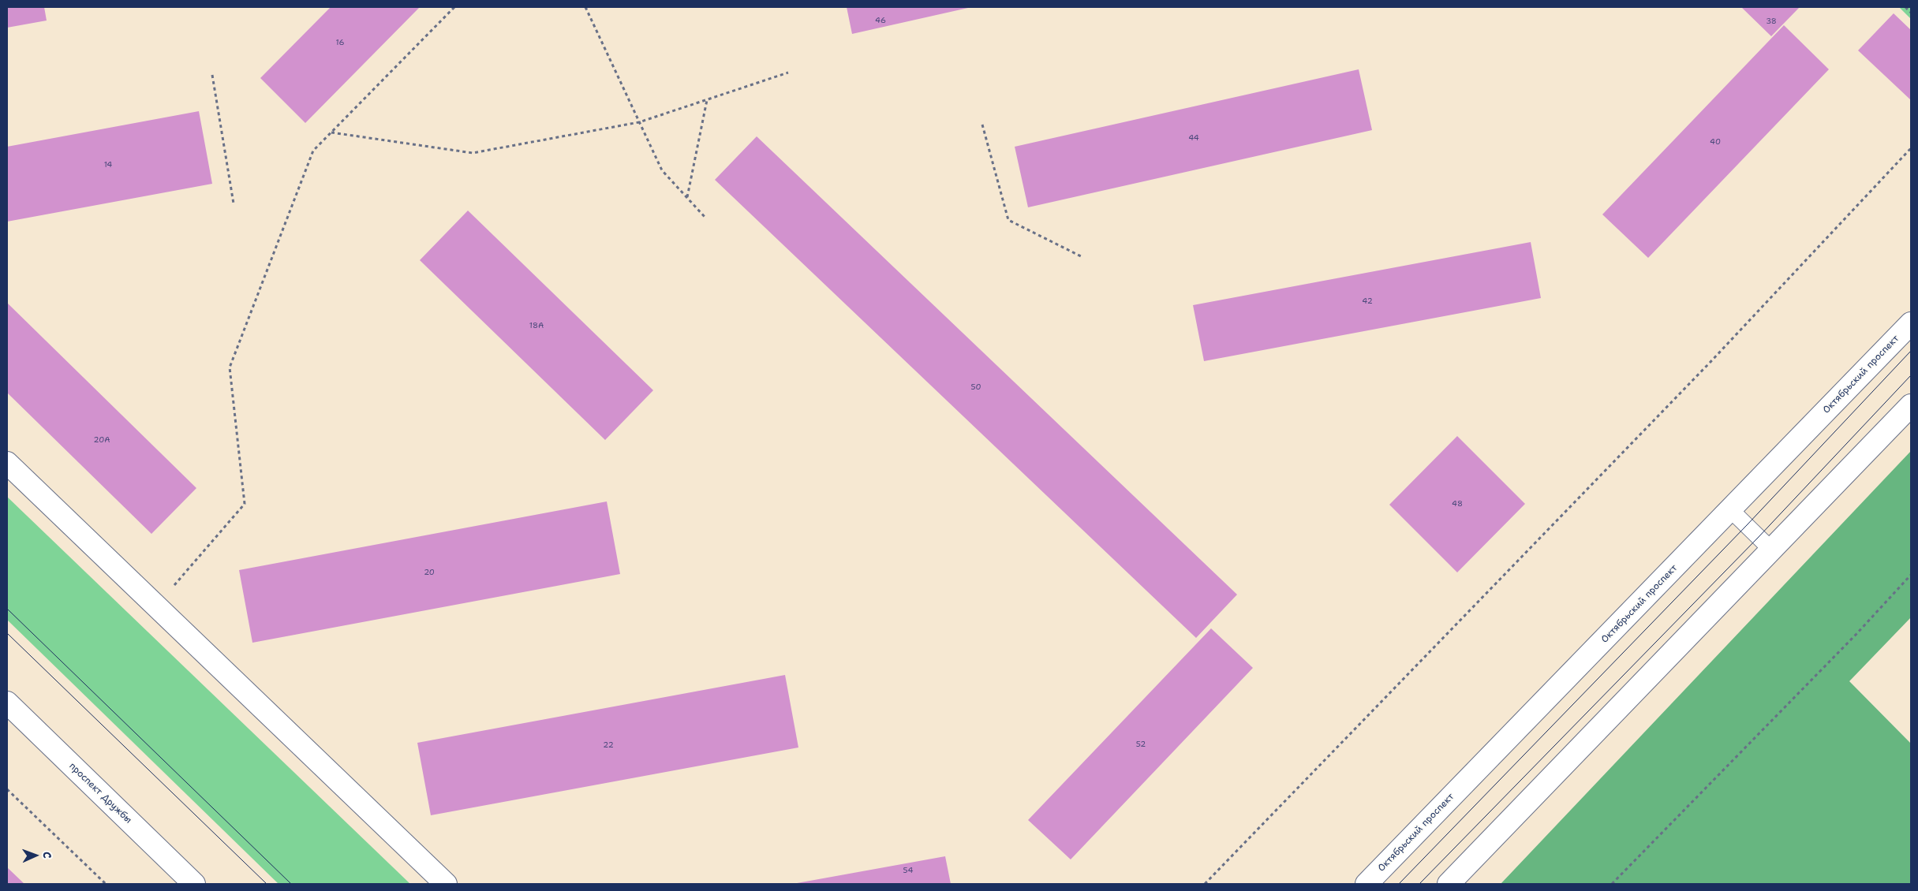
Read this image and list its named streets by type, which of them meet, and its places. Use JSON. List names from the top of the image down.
{
  "streets": {
    "main road": ["Октябрьский проспект", "проспект Дружбы"]
  },
  "house_numbers": [
    "46",
    "38",
    "16",
    "44",
    "40",
    "14",
    "42",
    "18А",
    "50",
    "20А",
    "48",
    "20",
    "52",
    "22",
    "54"
  ],
  "north": "right"
}
